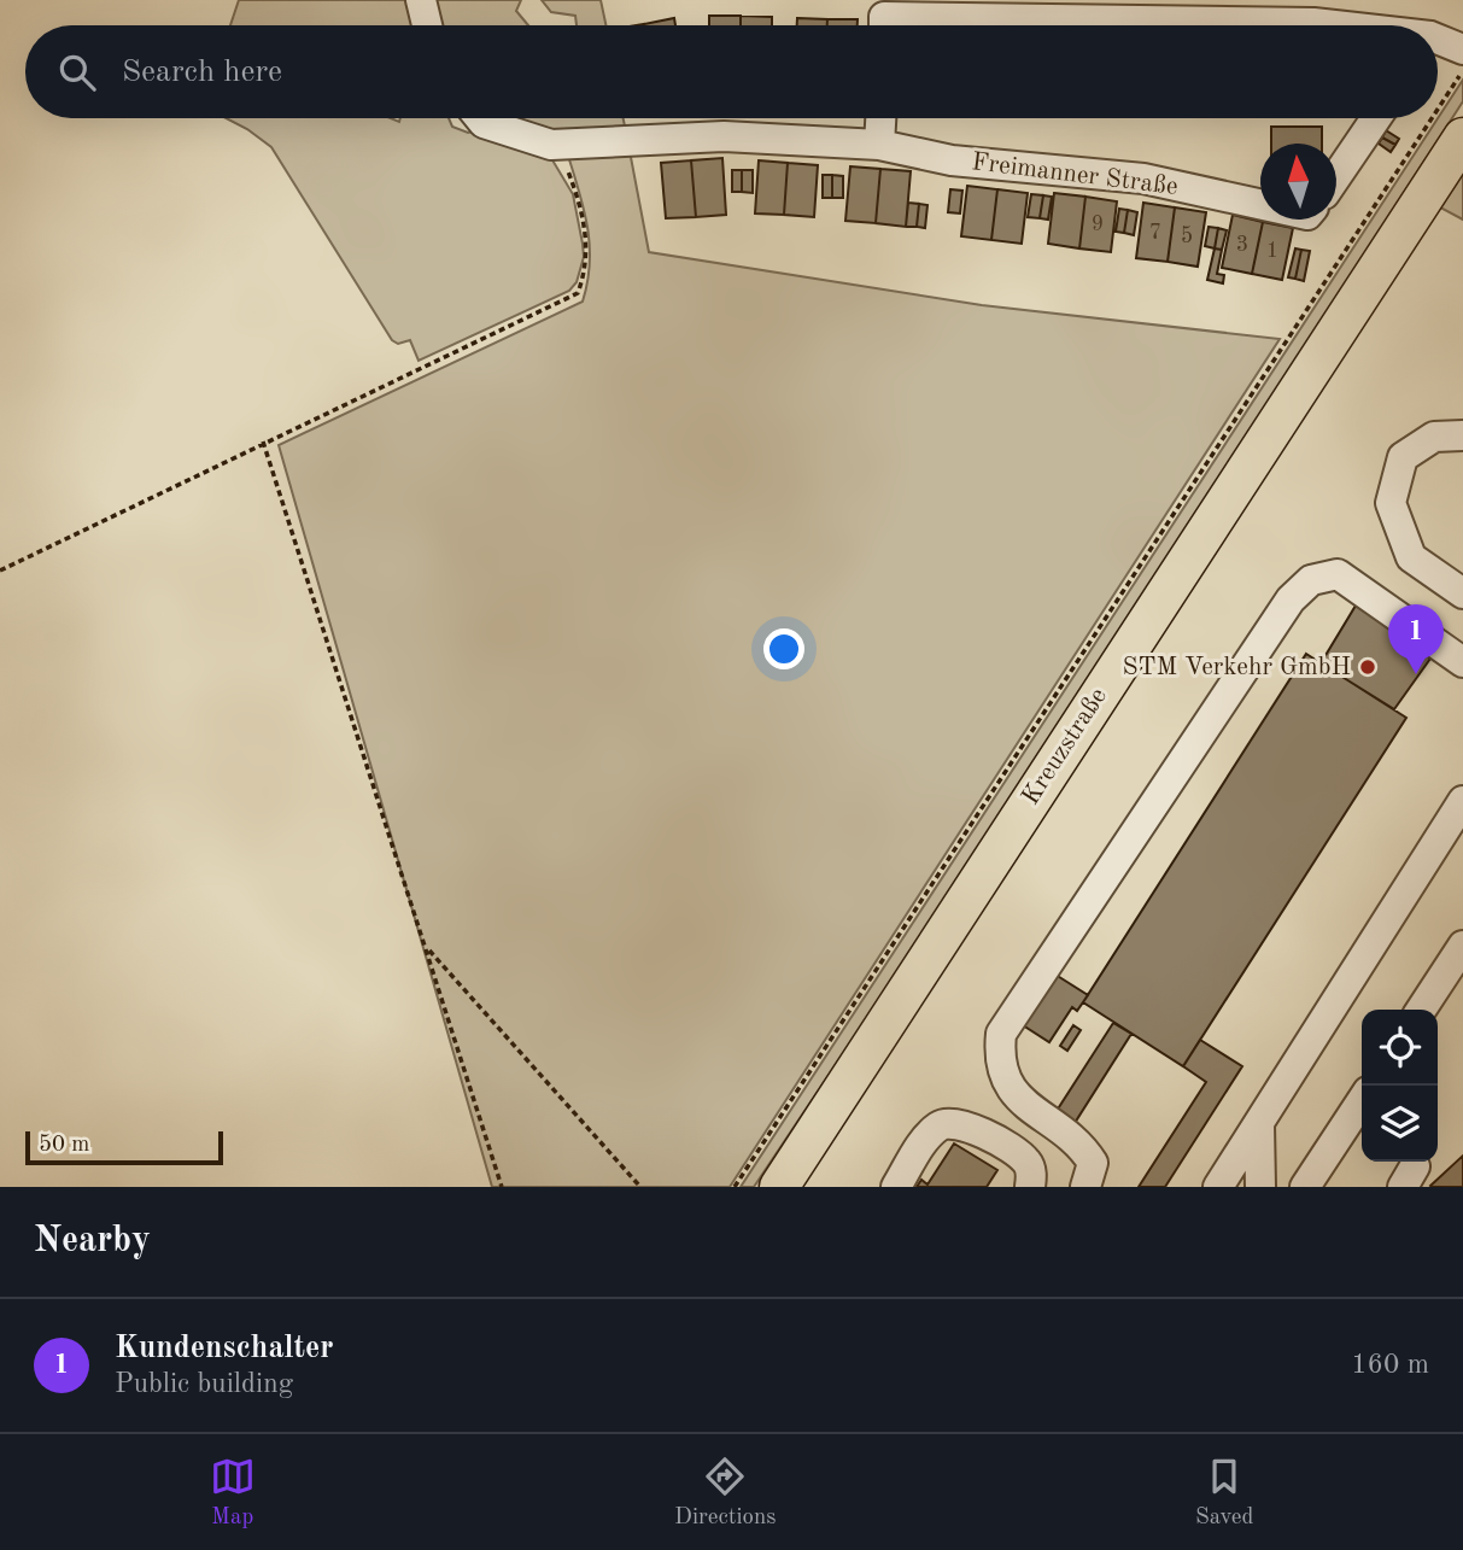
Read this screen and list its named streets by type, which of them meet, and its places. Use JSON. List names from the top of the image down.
{
  "streets": {
    "main road": ["Kreuzstraße"],
    "street": ["Freimanner Straße"]
  },
  "places": ["STM Verkehr GmbH"],
  "house_numbers": [
    "9",
    "7",
    "5",
    "3",
    "1"
  ],
  "scale_bar": "50 m",
  "north": "top",
  "page": {
    "search": "Search here",
    "pins": "1",
    "scale": "50 m",
    "heading": "Nearby",
    "list": [
      {
        "mark": "1",
        "name": "Kundenschalter",
        "note": "Public building",
        "value": "160 m"
      }
    ],
    "nav": ["Map", "Directions", "Saved"]
  }
}
